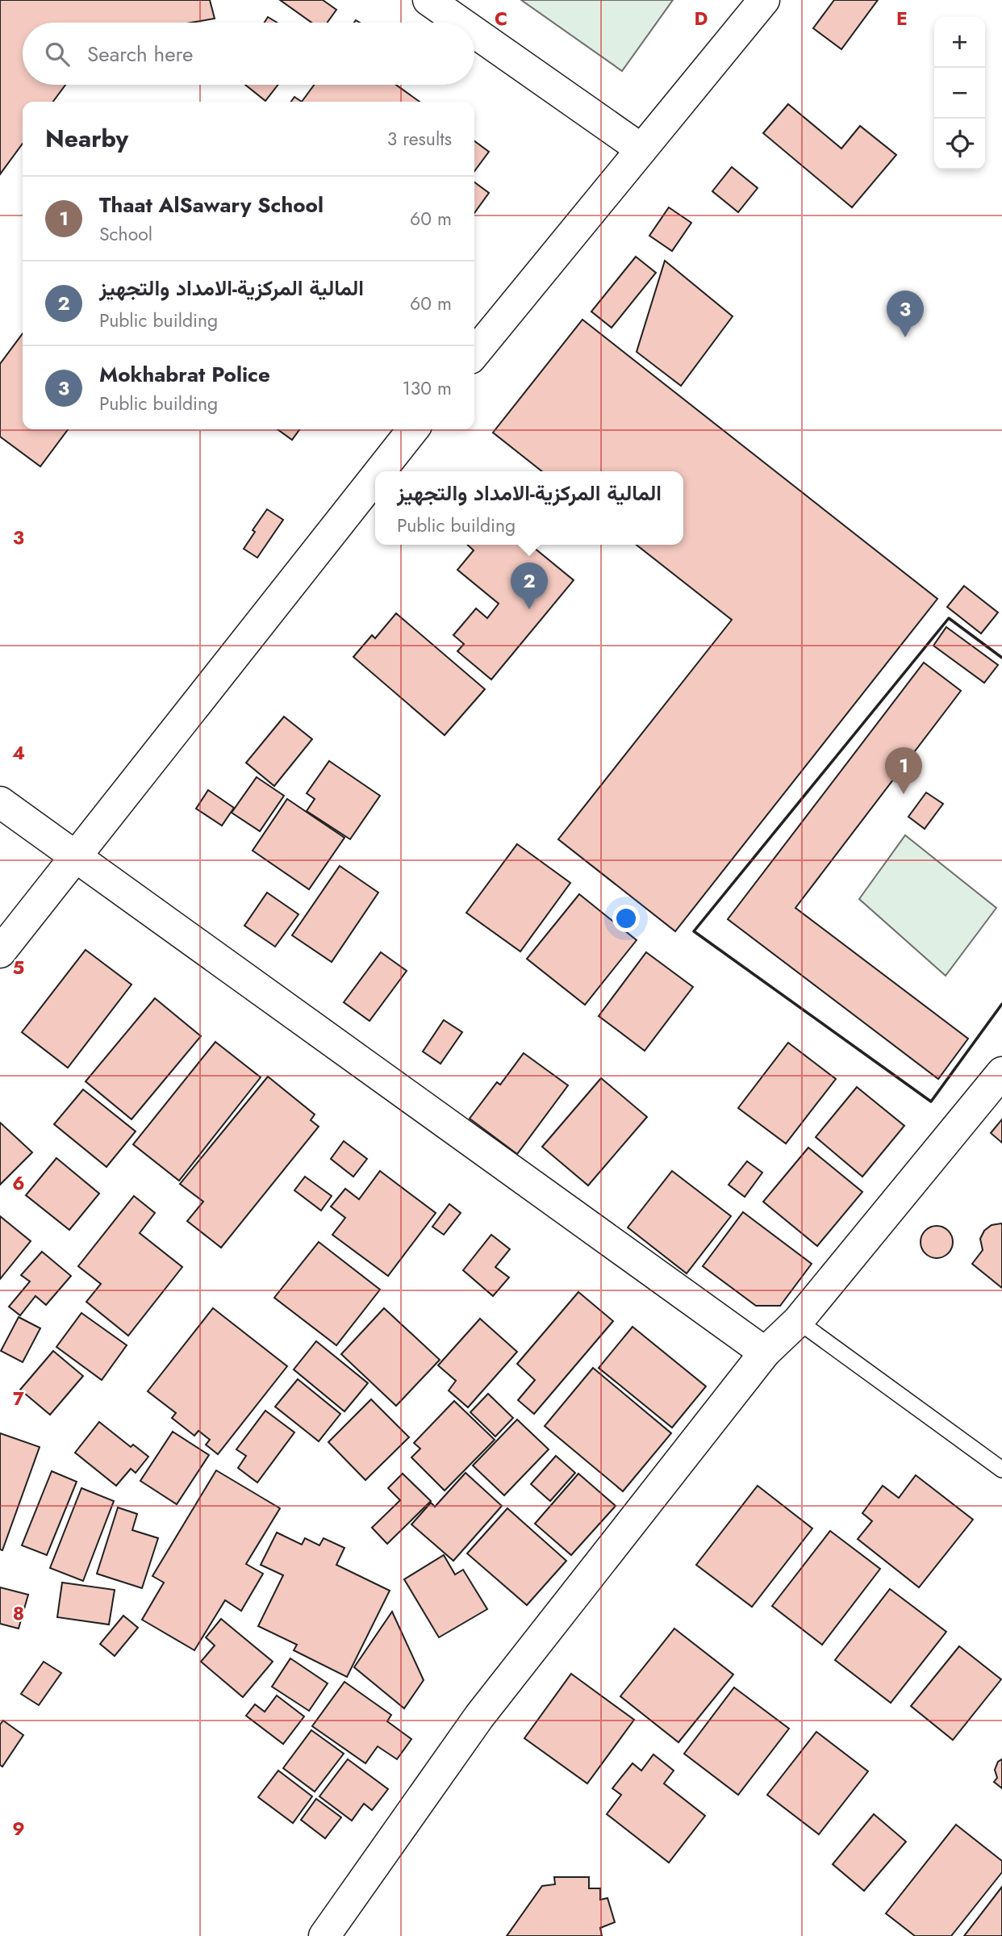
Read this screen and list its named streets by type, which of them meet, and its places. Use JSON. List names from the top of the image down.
{
  "page": {
    "map_buttons": ["+", "−"],
    "search": "Search here",
    "heading": ["Nearby", "3 results"],
    "list": [
      {
        "mark": "1",
        "name": "Thaat AlSawary School",
        "note": "School",
        "value": "60 m"
      },
      {
        "mark": "2",
        "name": "المالية المركزية-الامداد والتجهيز",
        "note": "Public building",
        "value": "60 m"
      },
      {
        "mark": "3",
        "name": "Mokhabrat Police",
        "note": "Public building",
        "value": "130 m"
      }
    ],
    "pins": ["3", "2", "1"],
    "popup": ["المالية المركزية-الامداد والتجهيز", "Public building"]
  },
  "grid": {
    "columns": ["C", "D", "E"],
    "rows": [
      "3",
      "4",
      "5",
      "6",
      "7",
      "8",
      "9"
    ]
  }
}
